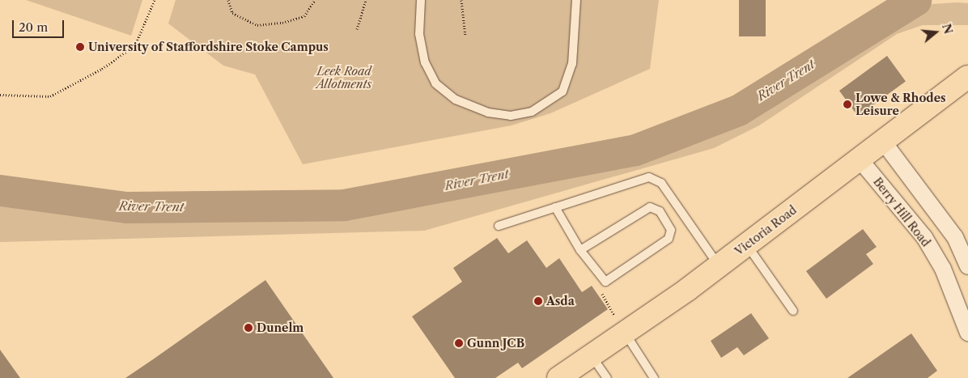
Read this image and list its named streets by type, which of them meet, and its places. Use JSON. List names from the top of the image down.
{
  "streets": {
    "main road": ["Victoria Road"],
    "street": ["Berry Hill Road"]
  },
  "crossings": [
    ["Berry Hill Road", "Victoria Road"]
  ],
  "water": ["River Trent"],
  "parks": ["Leek Road Allotments"],
  "places": [
    "University of Staffordshire Stoke Campus",
    "Lowe & Rhodes Leisure",
    "Asda",
    "Dunelm",
    "Gunn JCB"
  ],
  "scale_bar": "20 m",
  "north": "right"
}
